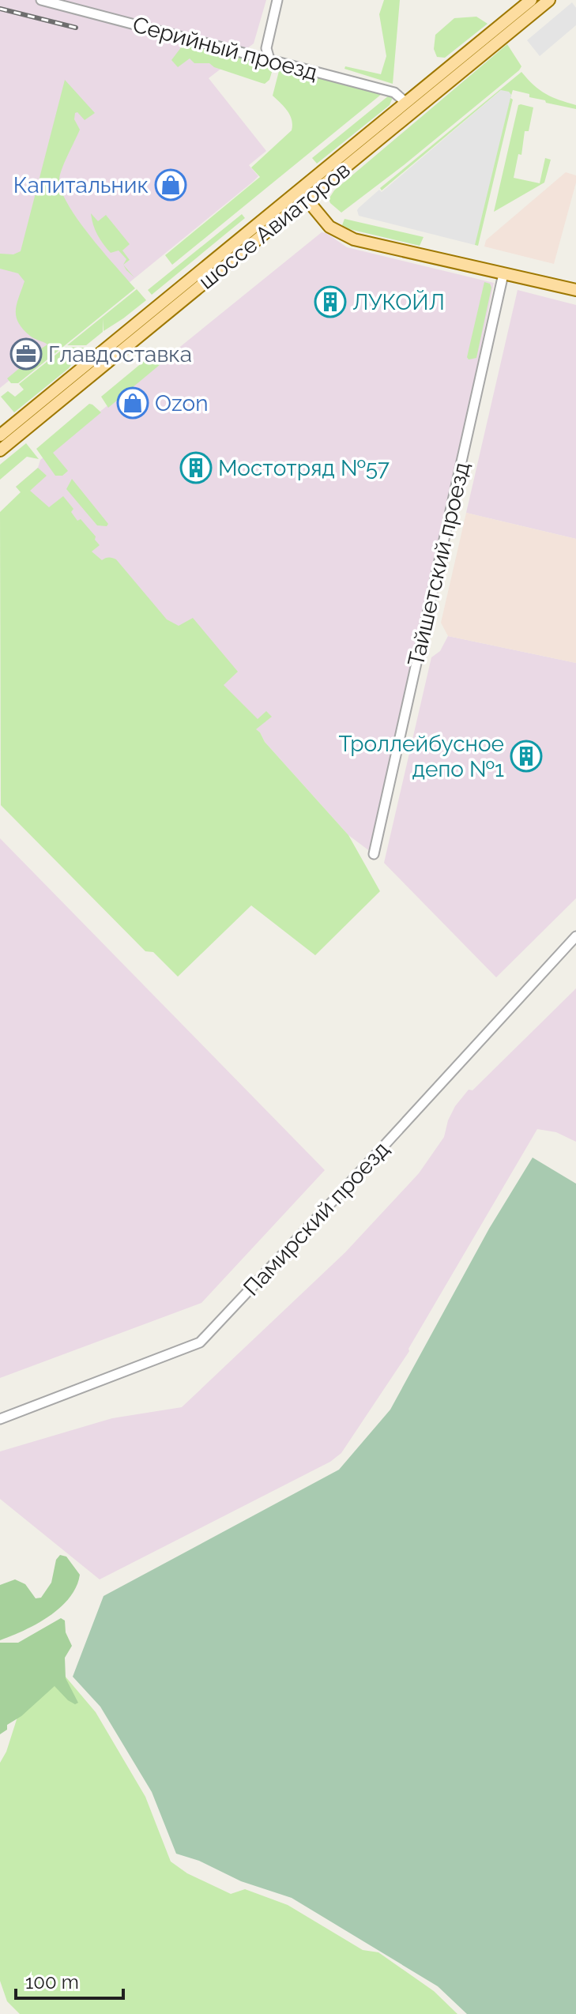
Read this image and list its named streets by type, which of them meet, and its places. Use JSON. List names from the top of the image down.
{
  "streets": {
    "main road": ["шоссе Авиаторов"],
    "street": ["Серийный проезд", "Тайшетский проезд", "Памирский проезд"]
  },
  "crossings": [
    ["Серийный проезд", "шоссе Авиаторов"]
  ],
  "places": {
    "shop": ["Капитальник", "Ozon"],
    "building": ["ЛУКОЙЛ", "Мостотряд №57", "Троллейбусное депо №1"],
    "office": ["Главдоставка"]
  },
  "scale_bar": "100 m"
}
